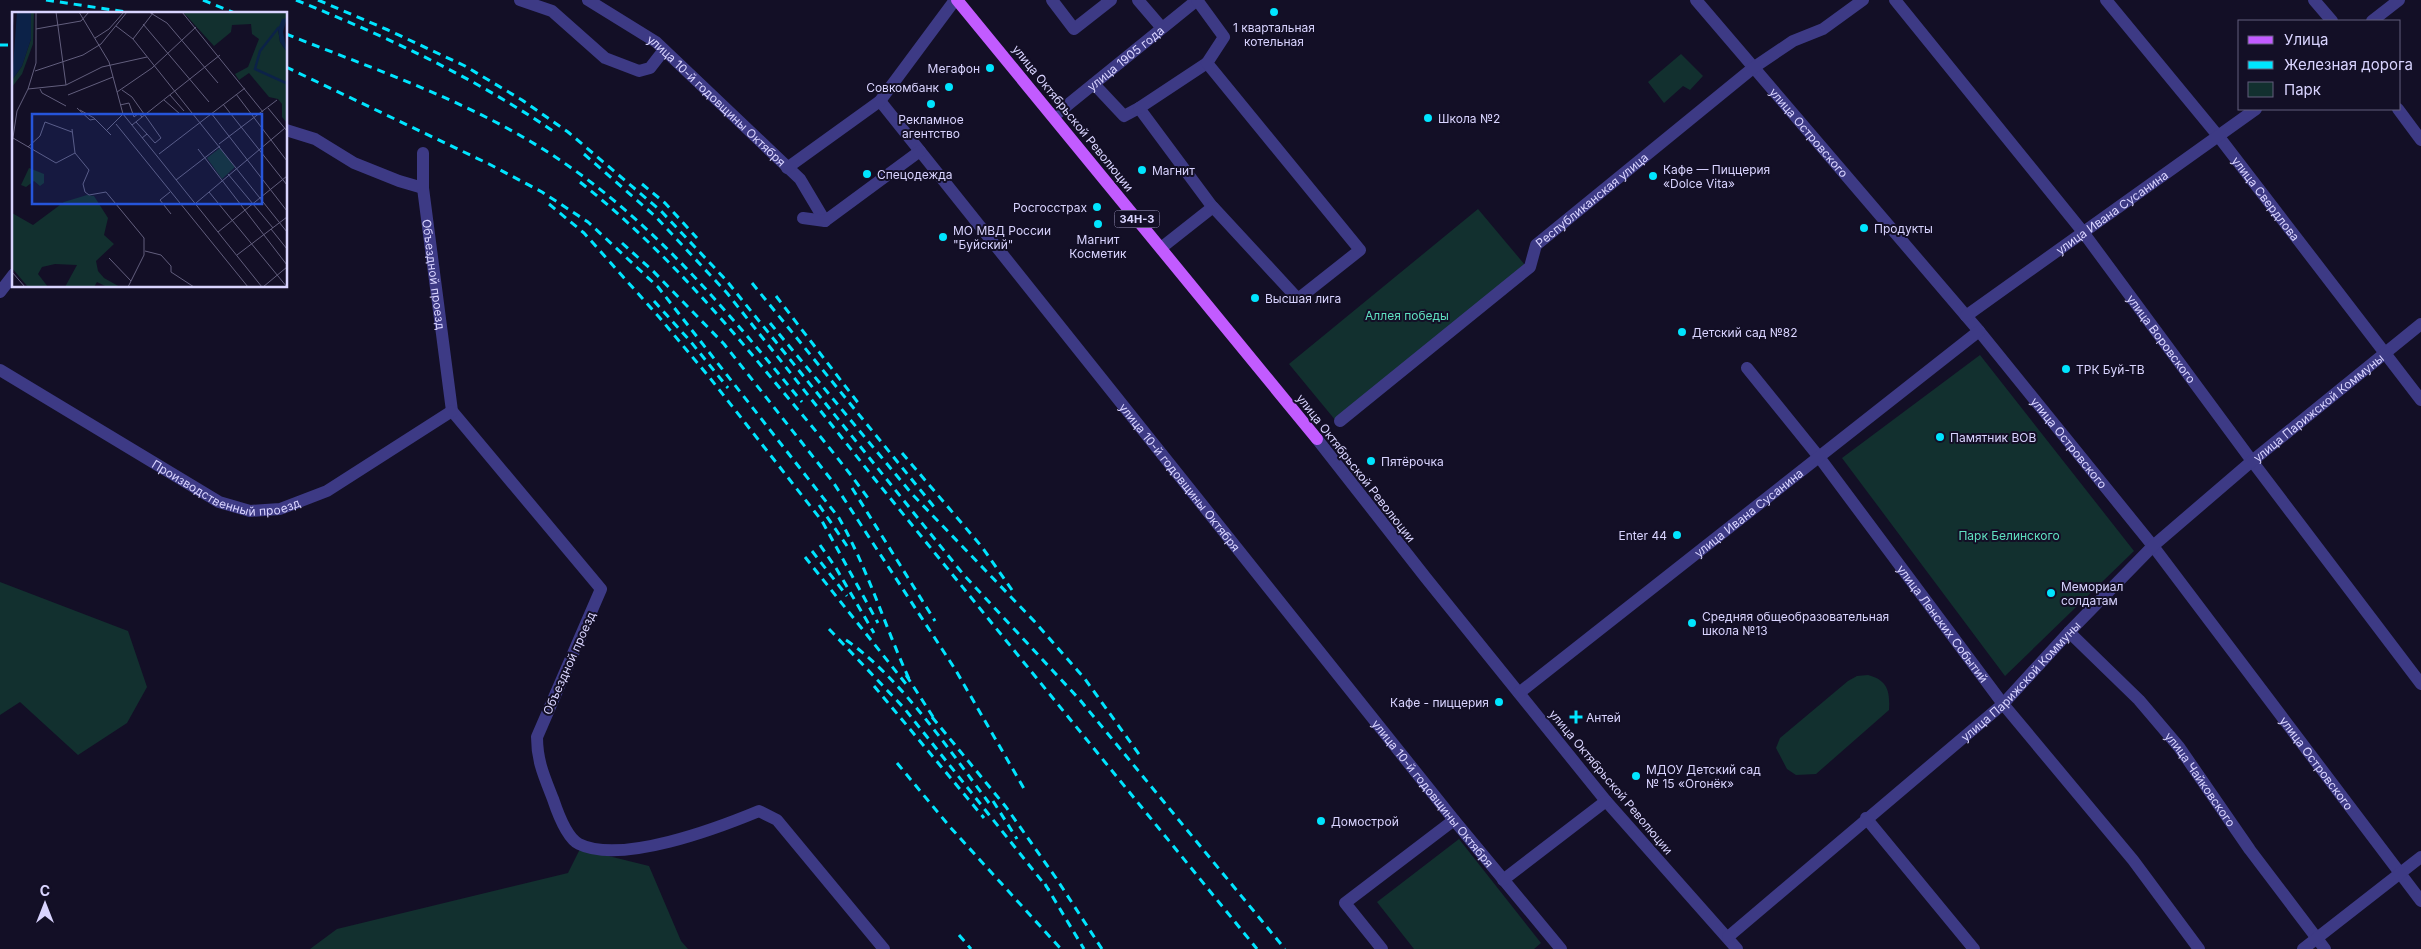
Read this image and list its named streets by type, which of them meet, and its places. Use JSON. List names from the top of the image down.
{
  "streets": {
    "main road": ["улица Октябрьской Революции", "34Н-3"],
    "street": [
      "улица 1905 года",
      "улица 10-й годовщины Октября",
      "улица Островского",
      "улица Свердлова",
      "Республиканская улица",
      "улица Ивана Сусанина",
      "Объездной проезд",
      "улица Воровского",
      "улица Парижской Коммуны",
      "Производственный проезд",
      "улица Ленских Событий",
      "улица Чайковского"
    ]
  },
  "crossings": [
    ["улица 1905 года", "улица Октябрьской Революции"],
    ["улица Октябрьской Революции", "улица Ивана Сусанина"],
    ["улица Октябрьской Революции", "улица Парижской Коммуны"],
    ["улица Островского", "Республиканская улица"],
    ["улица Островского", "улица Ивана Сусанина"],
    ["улица Островского", "улица Парижской Коммуны"],
    ["улица Свердлова", "улица Ивана Сусанина"],
    ["улица Свердлова", "улица Парижской Коммуны"],
    ["улица Ивана Сусанина", "улица Воровского"],
    ["улица Ивана Сусанина", "улица Ленских Событий"],
    ["Объездной проезд", "Производственный проезд"],
    ["улица Воровского", "улица Парижской Коммуны"],
    ["улица Парижской Коммуны", "улица Ленских Событий"],
    ["улица Парижской Коммуны", "улица Чайковского"]
  ],
  "parks": ["Аллея победы", "Парк Белинского"],
  "places": {
    "other": [
      "1 квартальная котельная",
      "Мегафон",
      "Совкомбанк",
      "Рекламное агентство",
      "Школа №2",
      "Магнит",
      "Спецодежда",
      "Кафе — Пиццерия «Dolce Vita»",
      "Росгосстрах",
      "Магнит Косметик",
      "Продукты",
      "МО МВД России \"Буйский\"",
      "Высшая лига",
      "Детский сад №82",
      "ТРК Буй-ТВ",
      "Памятник ВОВ",
      "Пятёрочка",
      "Enter 44",
      "Мемориал солдатам",
      "Средняя общеобразовательная школа №13",
      "Кафе - пиццерия",
      "МДОУ Детский сад № 15 «Огонёк»",
      "Домострой"
    ],
    "health": ["Антей"]
  },
  "legend": ["Улица", "Железная дорога", "Парк"],
  "north": "top"
}
